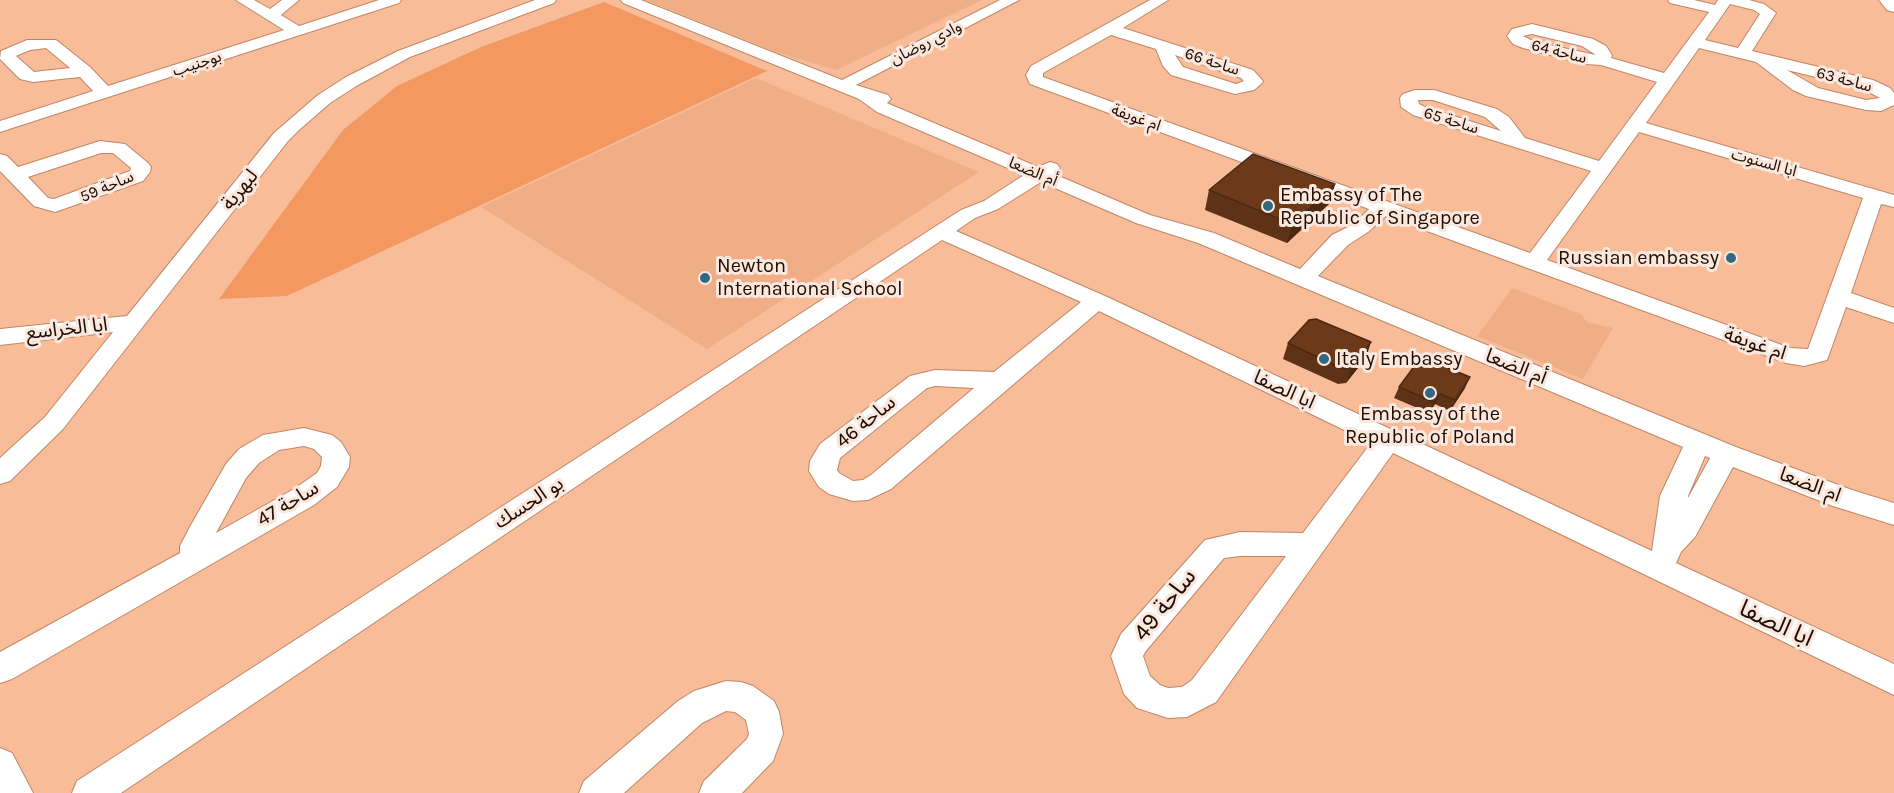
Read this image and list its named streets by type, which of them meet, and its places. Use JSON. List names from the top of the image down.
{
  "streets": {
    "street": [
      "وادي روضان",
      "ساحة 64",
      "ساحة 66",
      "بوجنيب",
      "ساحة 63",
      "ام غويفة",
      "ساحة 65",
      "ابا السنوت",
      "أم الضعا",
      "ساحة 59",
      "لبهرية",
      "ابا الخراسع",
      "ابا الصفا",
      "ساحة 46",
      "ام الضعا",
      "بو الحسك",
      "ساحة 47",
      "ساحة 49"
    ]
  },
  "crossings": [
    ["وادي روضان", "أم الضعا"],
    ["ساحة 66", "ام غويفة"],
    ["ام غويفة", "ابا السنوت"],
    ["أم الضعا", "ام الضعا"],
    ["أم الضعا", "بو الحسك"],
    ["لبهرية", "ابا الخراسع"],
    ["ابا الصفا", "ساحة 46"],
    ["ابا الصفا", "بو الحسك"],
    ["ابا الصفا", "ساحة 49"]
  ],
  "places": [
    "Embassy of The Republic of Singapore",
    "Russian embassy",
    "Newton International School",
    "Italy Embassy",
    "Embassy of the Republic of Poland"
  ]
}
